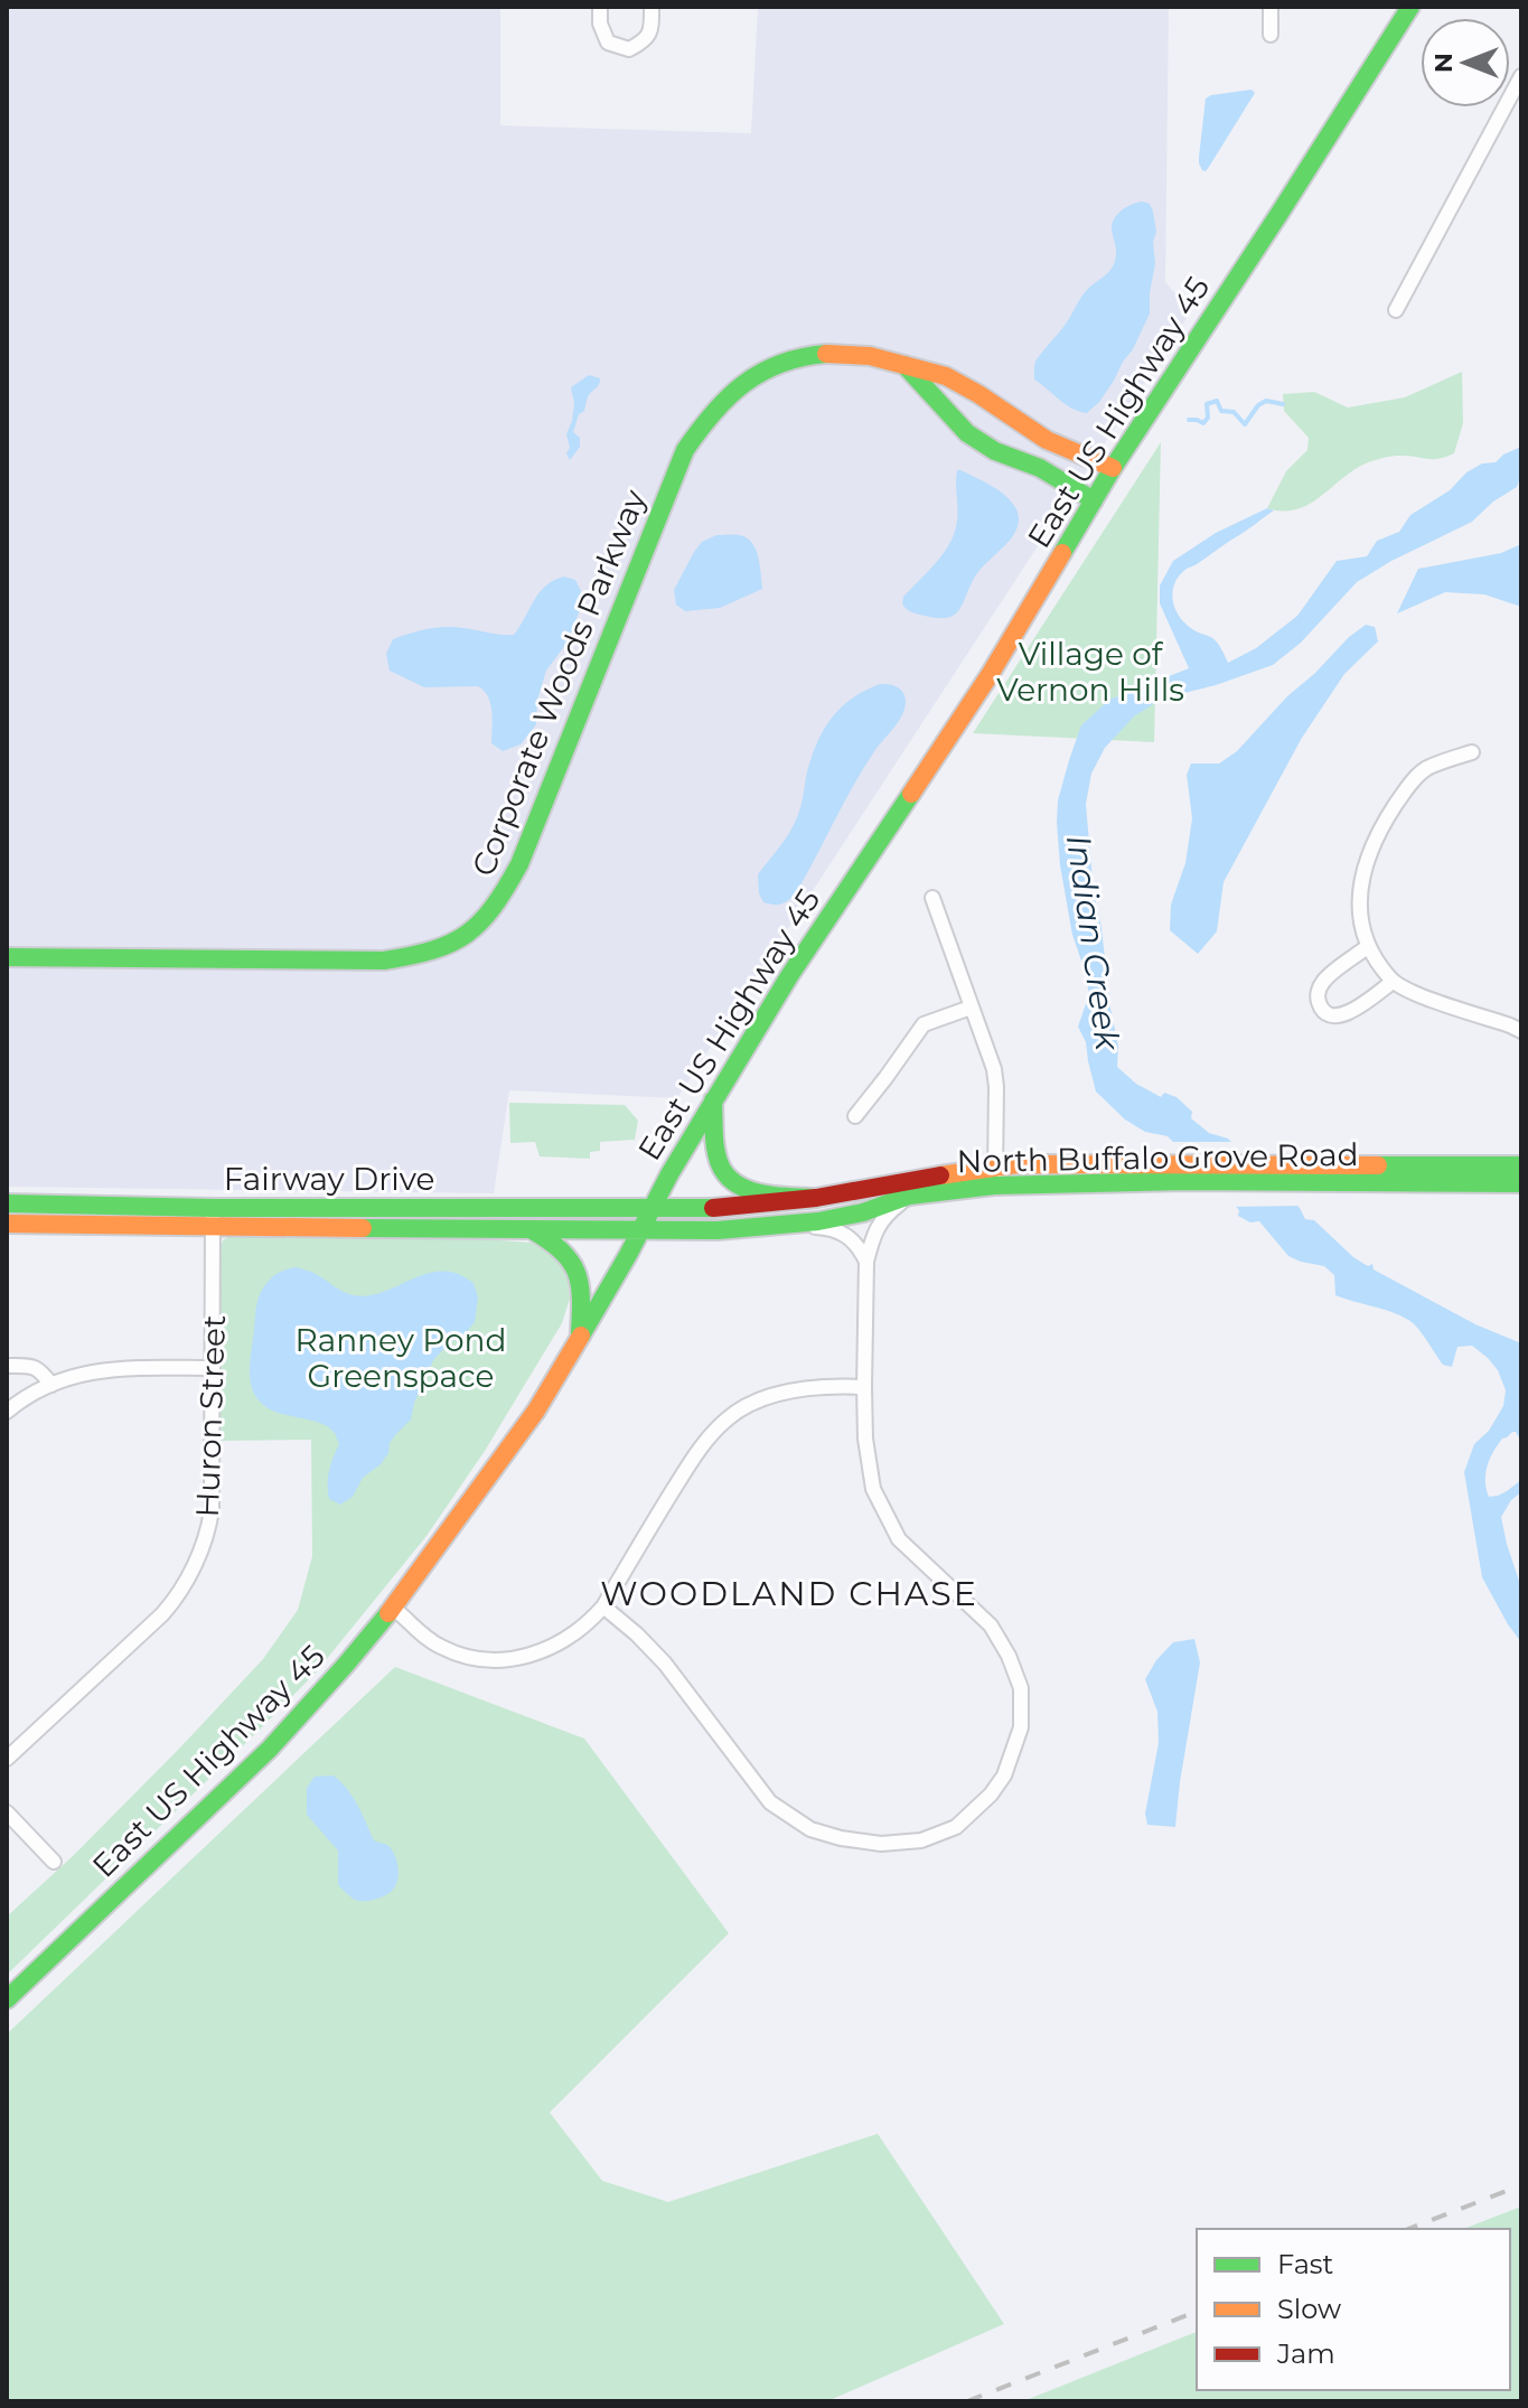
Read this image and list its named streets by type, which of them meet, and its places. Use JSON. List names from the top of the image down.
{
  "streets": {
    "main road": [
      "East US Highway 45",
      "Corporate Woods Parkway",
      "North Buffalo Grove Road",
      "Fairway Drive"
    ],
    "street": ["Huron Street"]
  },
  "crossings": [
    ["East US Highway 45", "Corporate Woods Parkway"],
    ["East US Highway 45", "North Buffalo Grove Road"],
    ["East US Highway 45", "Fairway Drive"],
    ["North Buffalo Grove Road", "Fairway Drive"],
    ["Fairway Drive", "Huron Street"]
  ],
  "districts": ["WOODLAND CHASE"],
  "water": ["Indian Creek"],
  "parks": ["Village of Vernon Hills", "Ranney Pond Greenspace"],
  "legend": ["Fast", "Slow", "Jam"],
  "north": "left"
}
